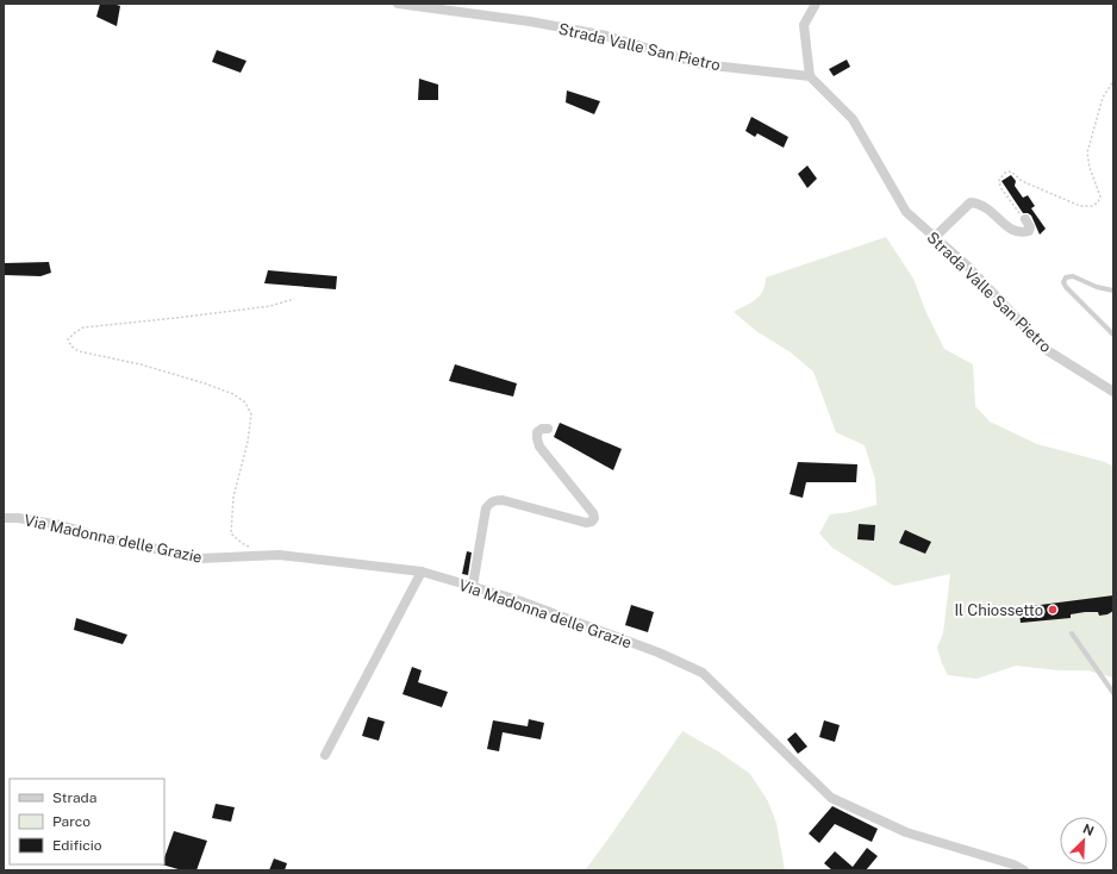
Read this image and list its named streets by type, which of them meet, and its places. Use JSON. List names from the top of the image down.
{
  "streets": {
    "street": ["Strada Valle San Pietro", "Via Madonna delle Grazie"]
  },
  "places": ["Il Chiossetto"],
  "legend": ["Strada", "Parco", "Edificio"],
  "north": "top right"
}
